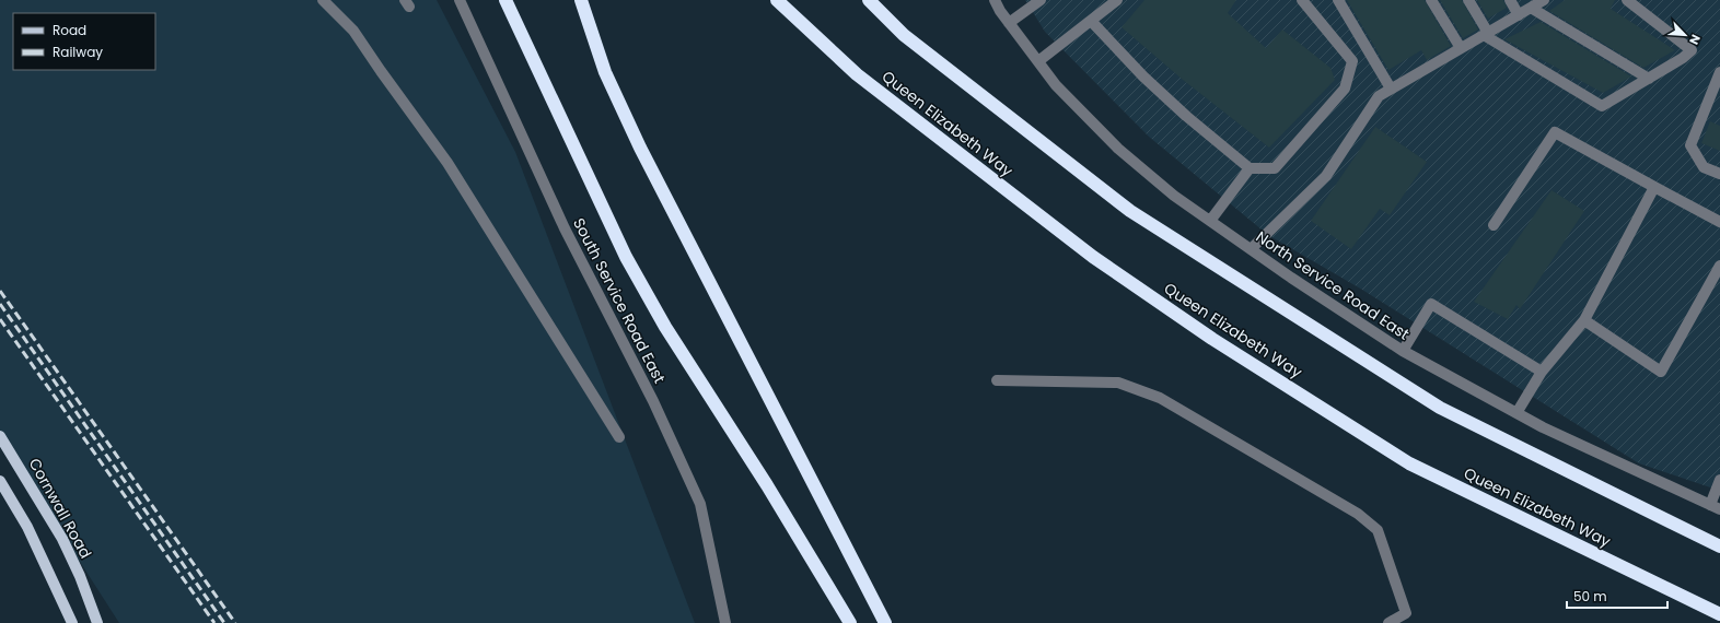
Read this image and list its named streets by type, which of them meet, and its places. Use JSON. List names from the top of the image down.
{
  "streets": {
    "highway": ["Queen Elizabeth Way"],
    "main road": ["Cornwall Road"],
    "street": ["North Service Road East", "South Service Road East"]
  },
  "legend": ["Road", "Railway"],
  "scale_bar": "50 m",
  "north": "bottom right"
}
